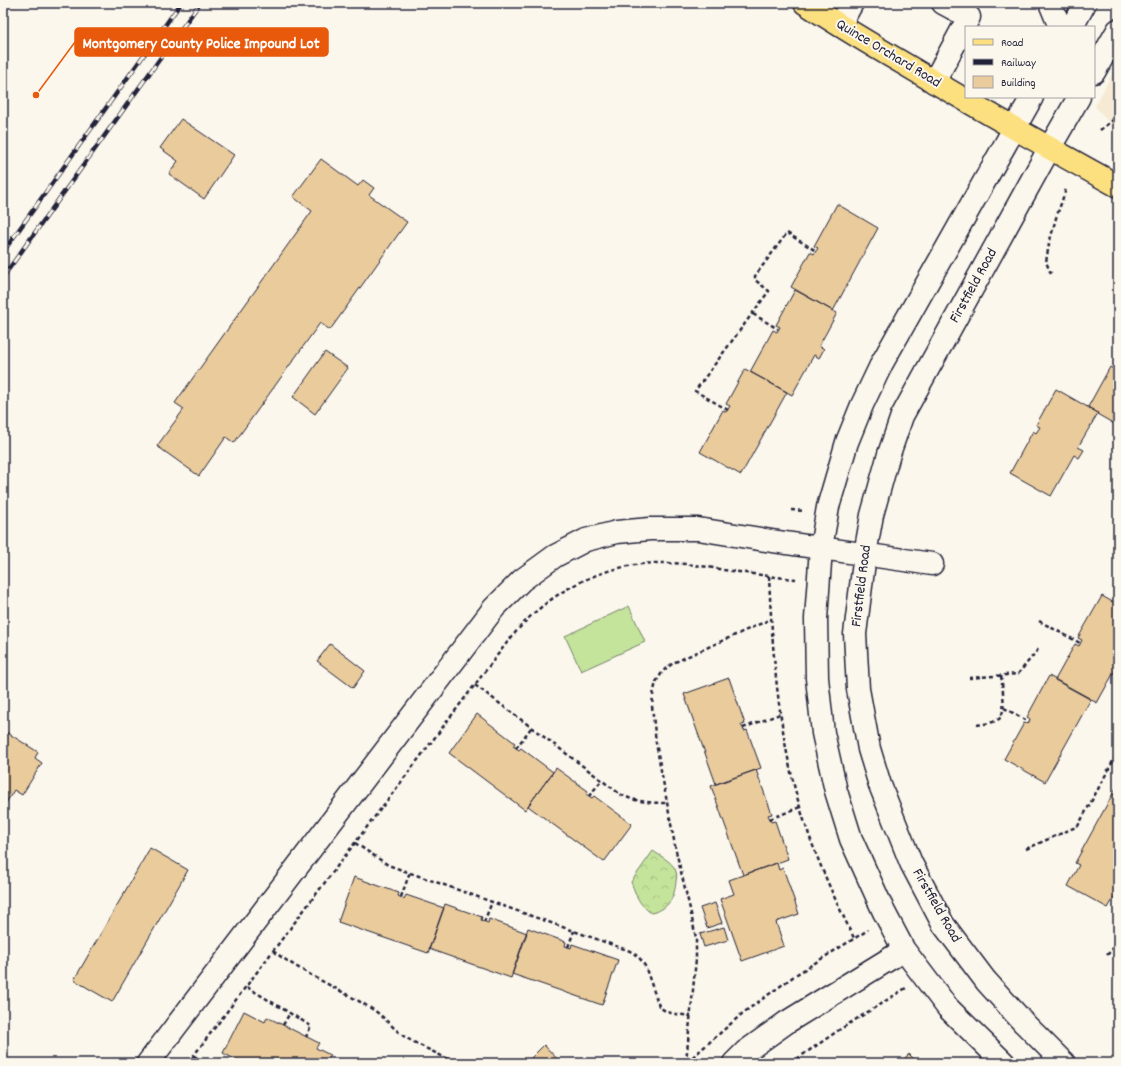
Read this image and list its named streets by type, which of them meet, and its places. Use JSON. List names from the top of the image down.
{
  "streets": {
    "main road": ["Quince Orchard Road"],
    "street": ["Firstfield Road"]
  },
  "crossings": [
    ["Quince Orchard Road", "Firstfield Road"]
  ],
  "places": ["Montgomery County Police Impound Lot"],
  "legend": ["Road", "Railway", "Building"]
}
